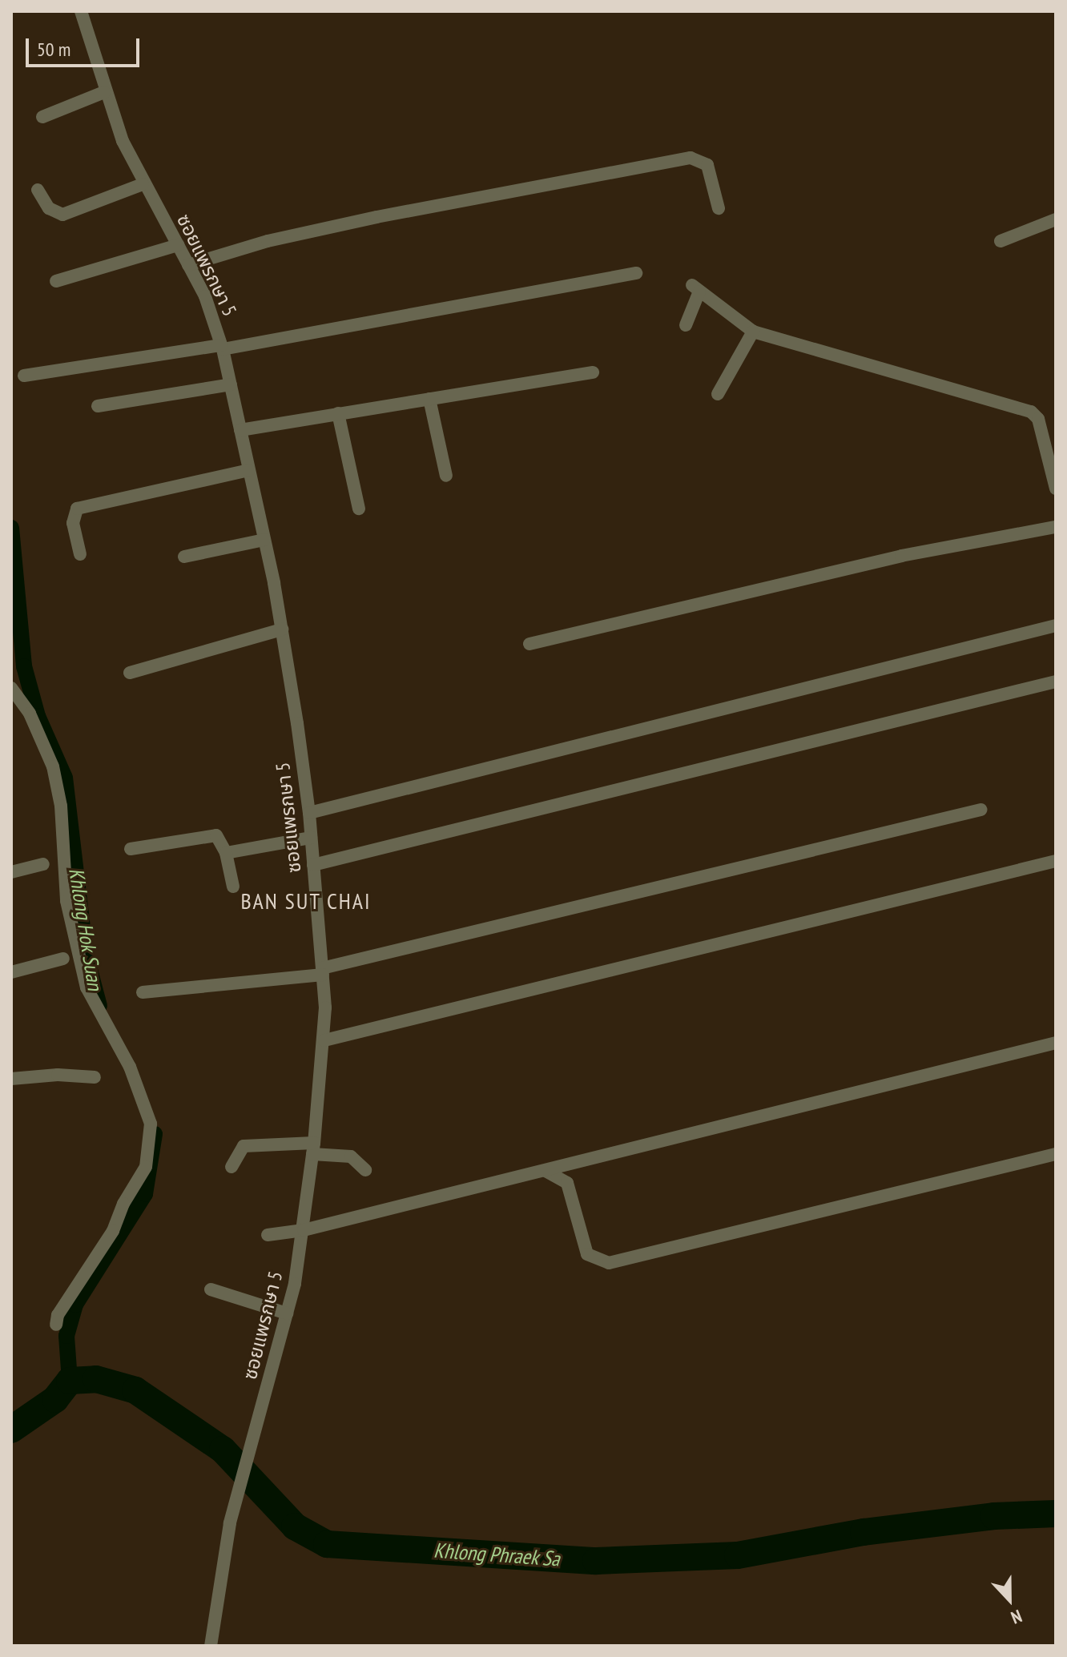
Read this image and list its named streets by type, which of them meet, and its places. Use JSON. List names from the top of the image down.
{
  "streets": {
    "street": ["ซอยแพรกษา 5"]
  },
  "districts": ["BAN SUT CHAI"],
  "water": ["Khlong Hok Suan", "Khlong Phraek Sa"],
  "scale_bar": "50 m",
  "north": "bottom"
}
